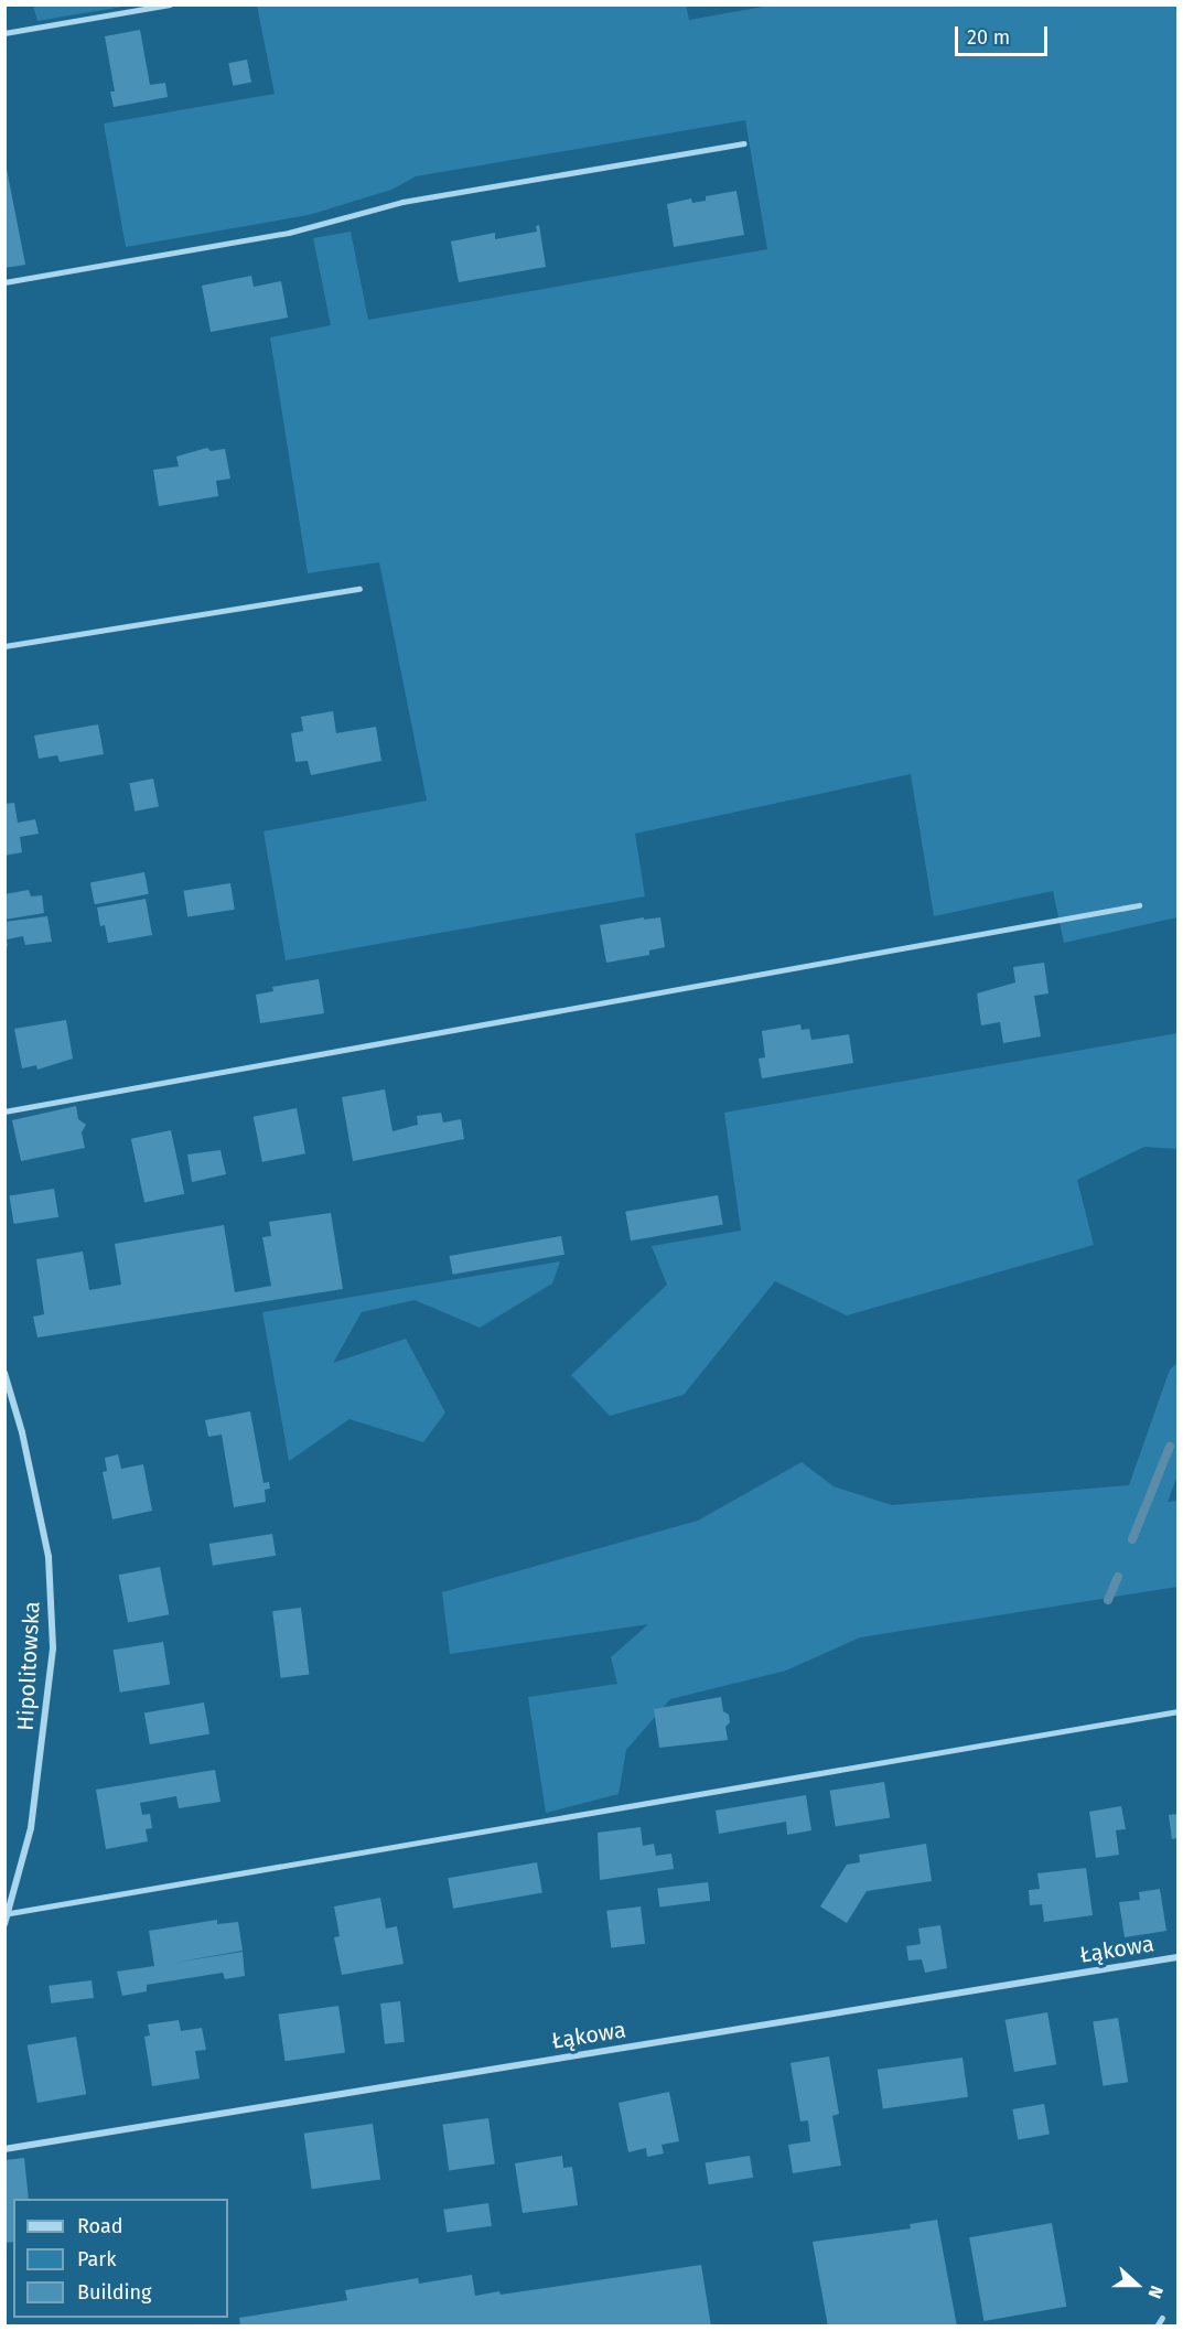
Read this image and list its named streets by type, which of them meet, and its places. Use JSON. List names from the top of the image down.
{
  "streets": {
    "street": ["Hipolitowska", "Łąkowa"]
  },
  "legend": ["Road", "Park", "Building"],
  "scale_bar": "20 m",
  "north": "right"
}
